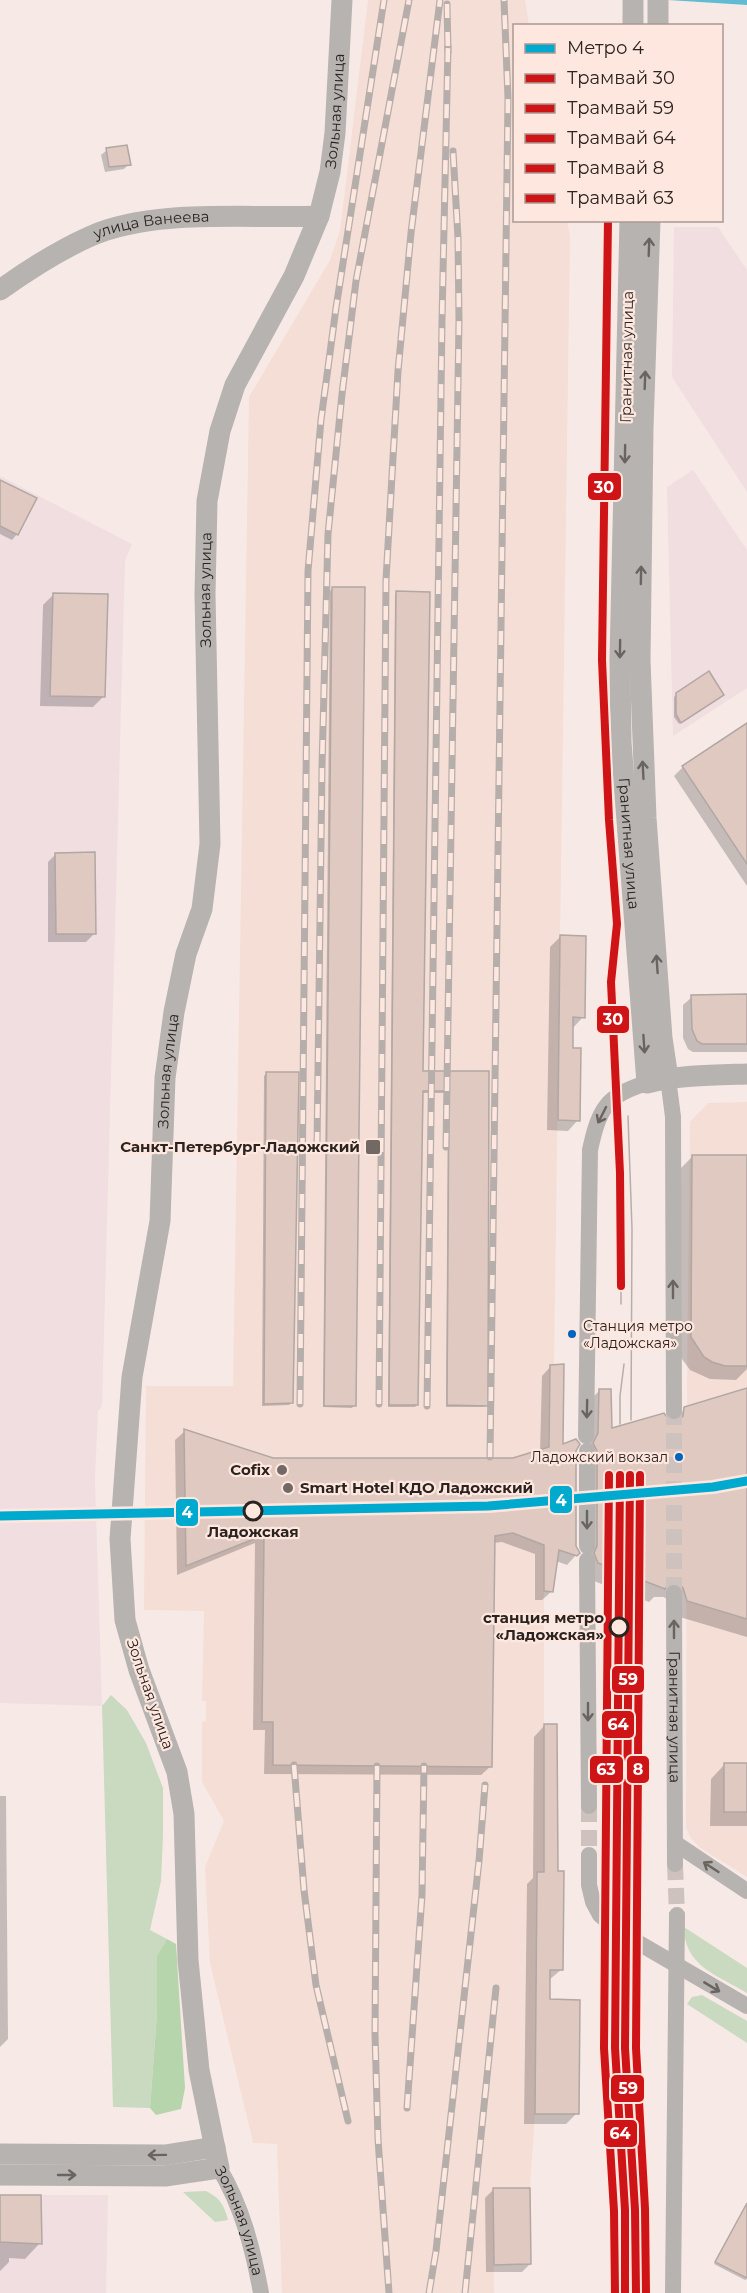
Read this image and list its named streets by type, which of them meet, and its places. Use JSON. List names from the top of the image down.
{
  "streets": {
    "street": ["Зольная улица", "улица Ванеева", "Гранитная улица"]
  },
  "crossings": [
    ["Зольная улица", "улица Ванеева"]
  ],
  "places": {
    "transit": ["Санкт-Петербург-Ладожский"],
    "other": [
      "Станция метро «Ладожская»",
      "Ладожский вокзал",
      "Cofix",
      "Smart Hotel КДО Ладожский",
      "Ладожская",
      "станция метро «Ладожская»"
    ]
  },
  "lines": [
    "tram line 30",
    "tram line 59",
    "tram line 64",
    "tram line 8",
    "tram line 63",
    "metro line 4"
  ],
  "legend": [
    "Метро 4",
    "Трамвай 30",
    "Трамвай 59",
    "Трамвай 64",
    "Трамвай 8",
    "Трамвай 63"
  ]
}
